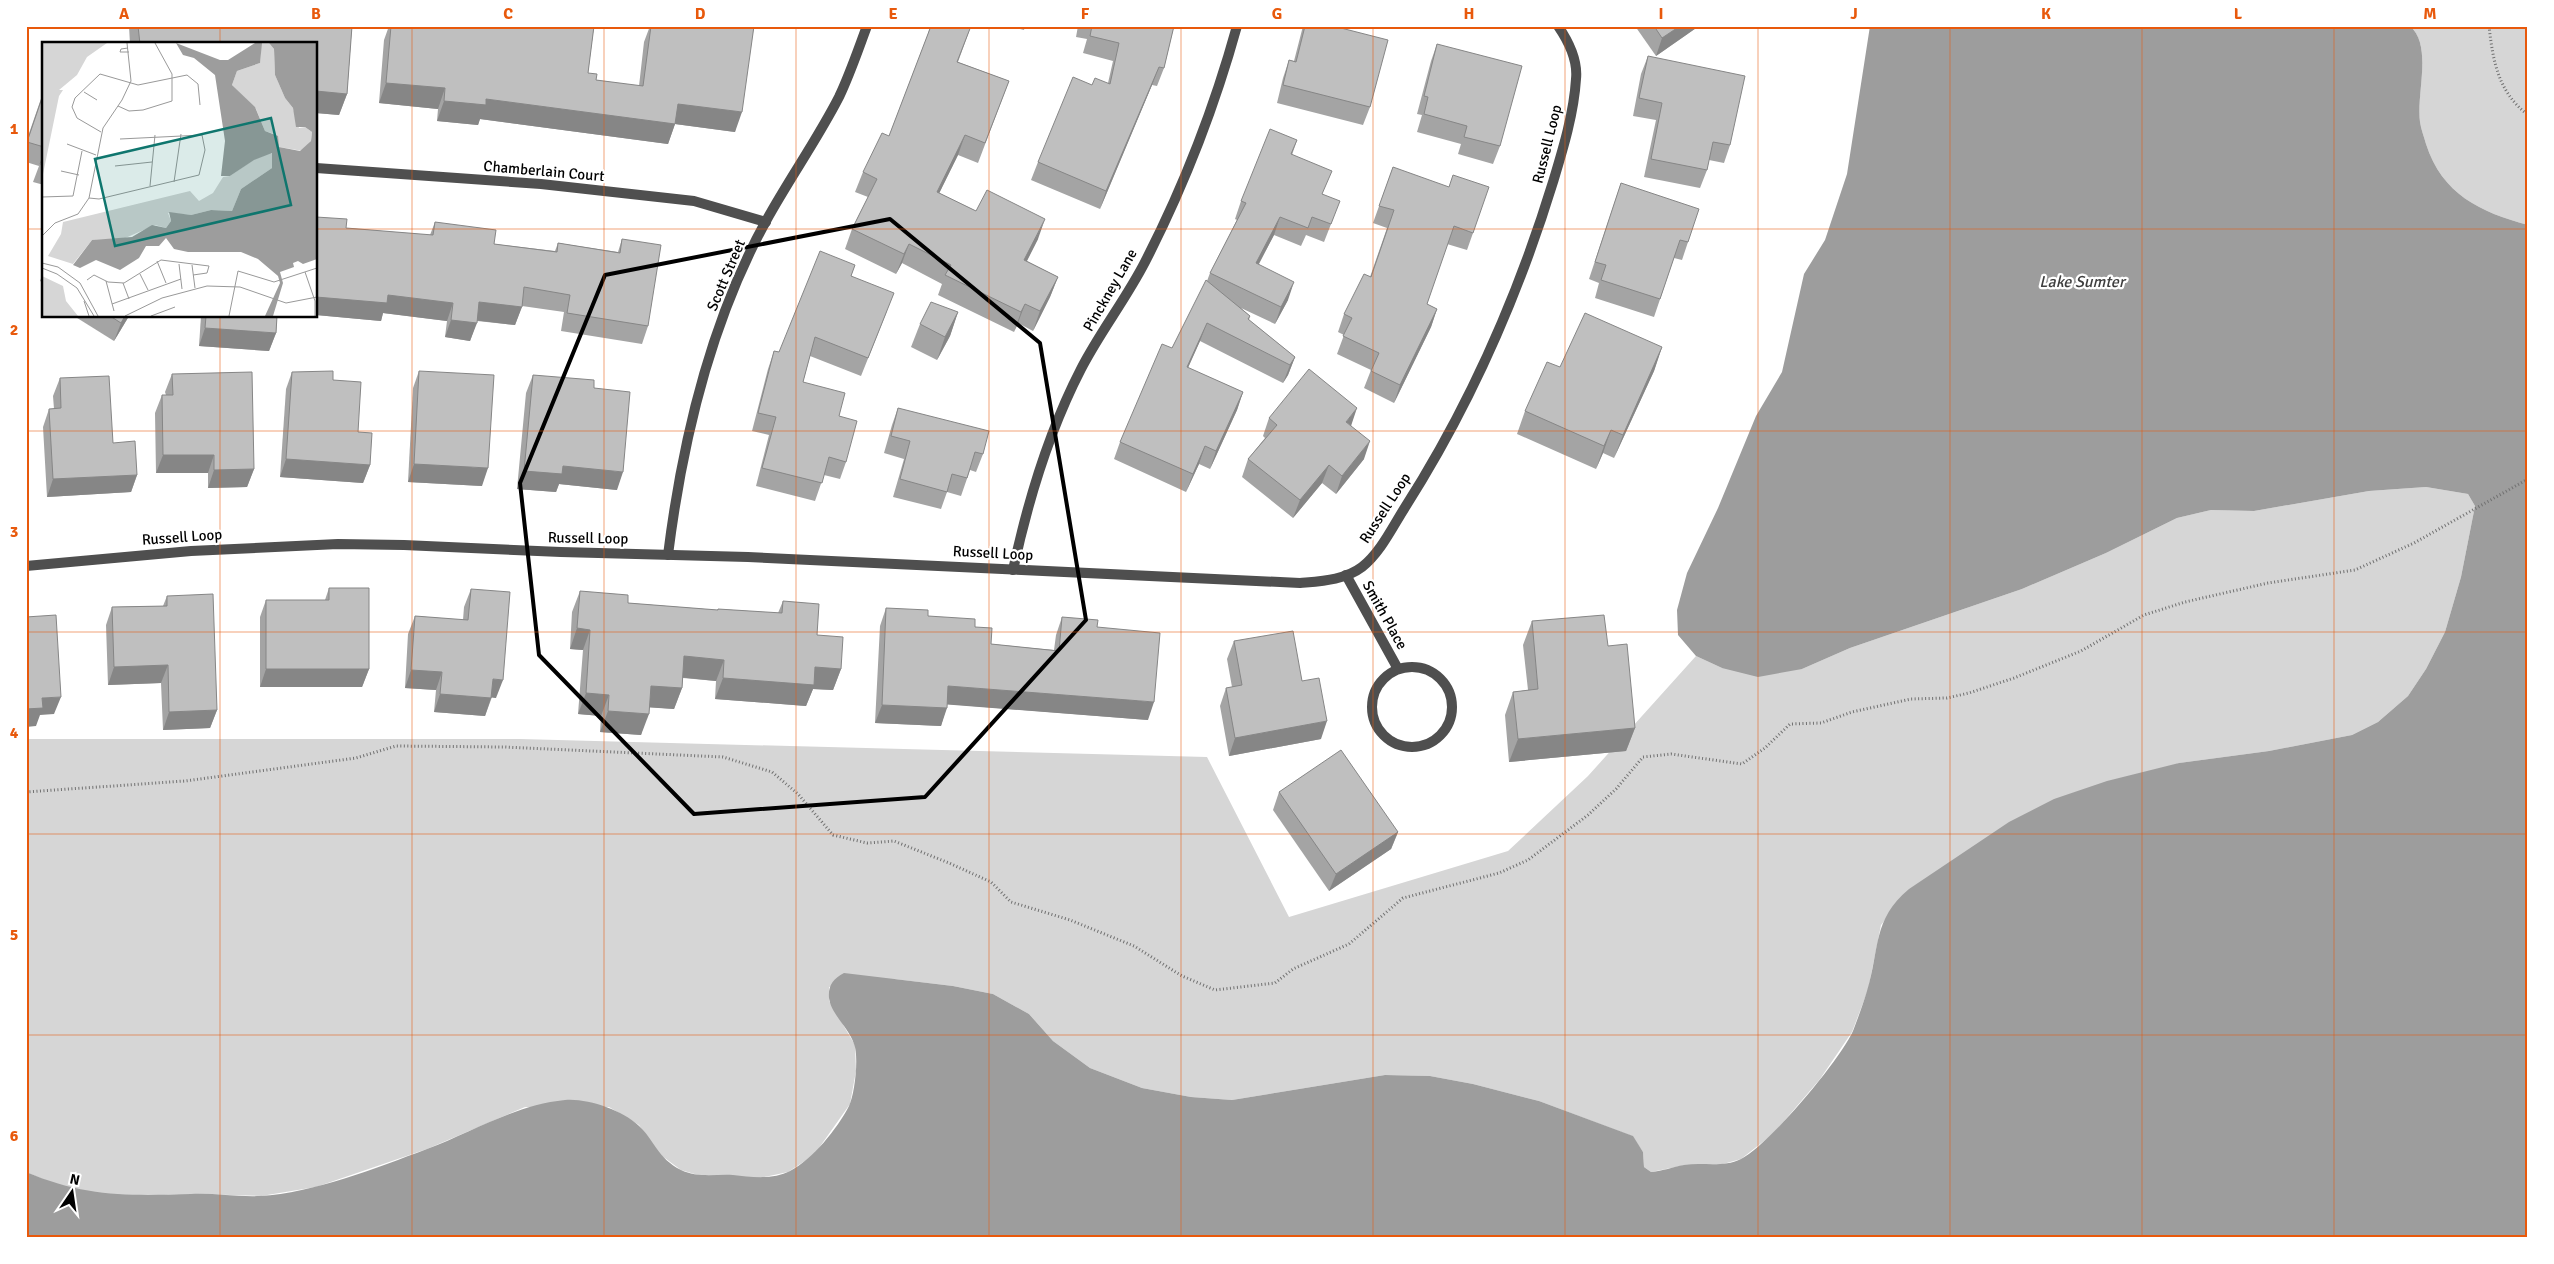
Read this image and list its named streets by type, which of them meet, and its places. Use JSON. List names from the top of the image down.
{
  "streets": {
    "street": [
      "Russell Loop",
      "Chamberlain Court",
      "Scott Street",
      "Pinckney Lane",
      "Smith Place"
    ]
  },
  "crossings": [
    ["Russell Loop", "Scott Street"],
    ["Russell Loop", "Pinckney Lane"],
    ["Russell Loop", "Smith Place"],
    ["Chamberlain Court", "Scott Street"]
  ],
  "water": ["Lake Sumter"],
  "north": "top",
  "grid": {
    "columns": [
      "A",
      "B",
      "C",
      "D",
      "E",
      "F",
      "G",
      "H",
      "I",
      "J",
      "K",
      "L",
      "M"
    ],
    "rows": [
      "1",
      "2",
      "3",
      "4",
      "5",
      "6"
    ]
  }
}
